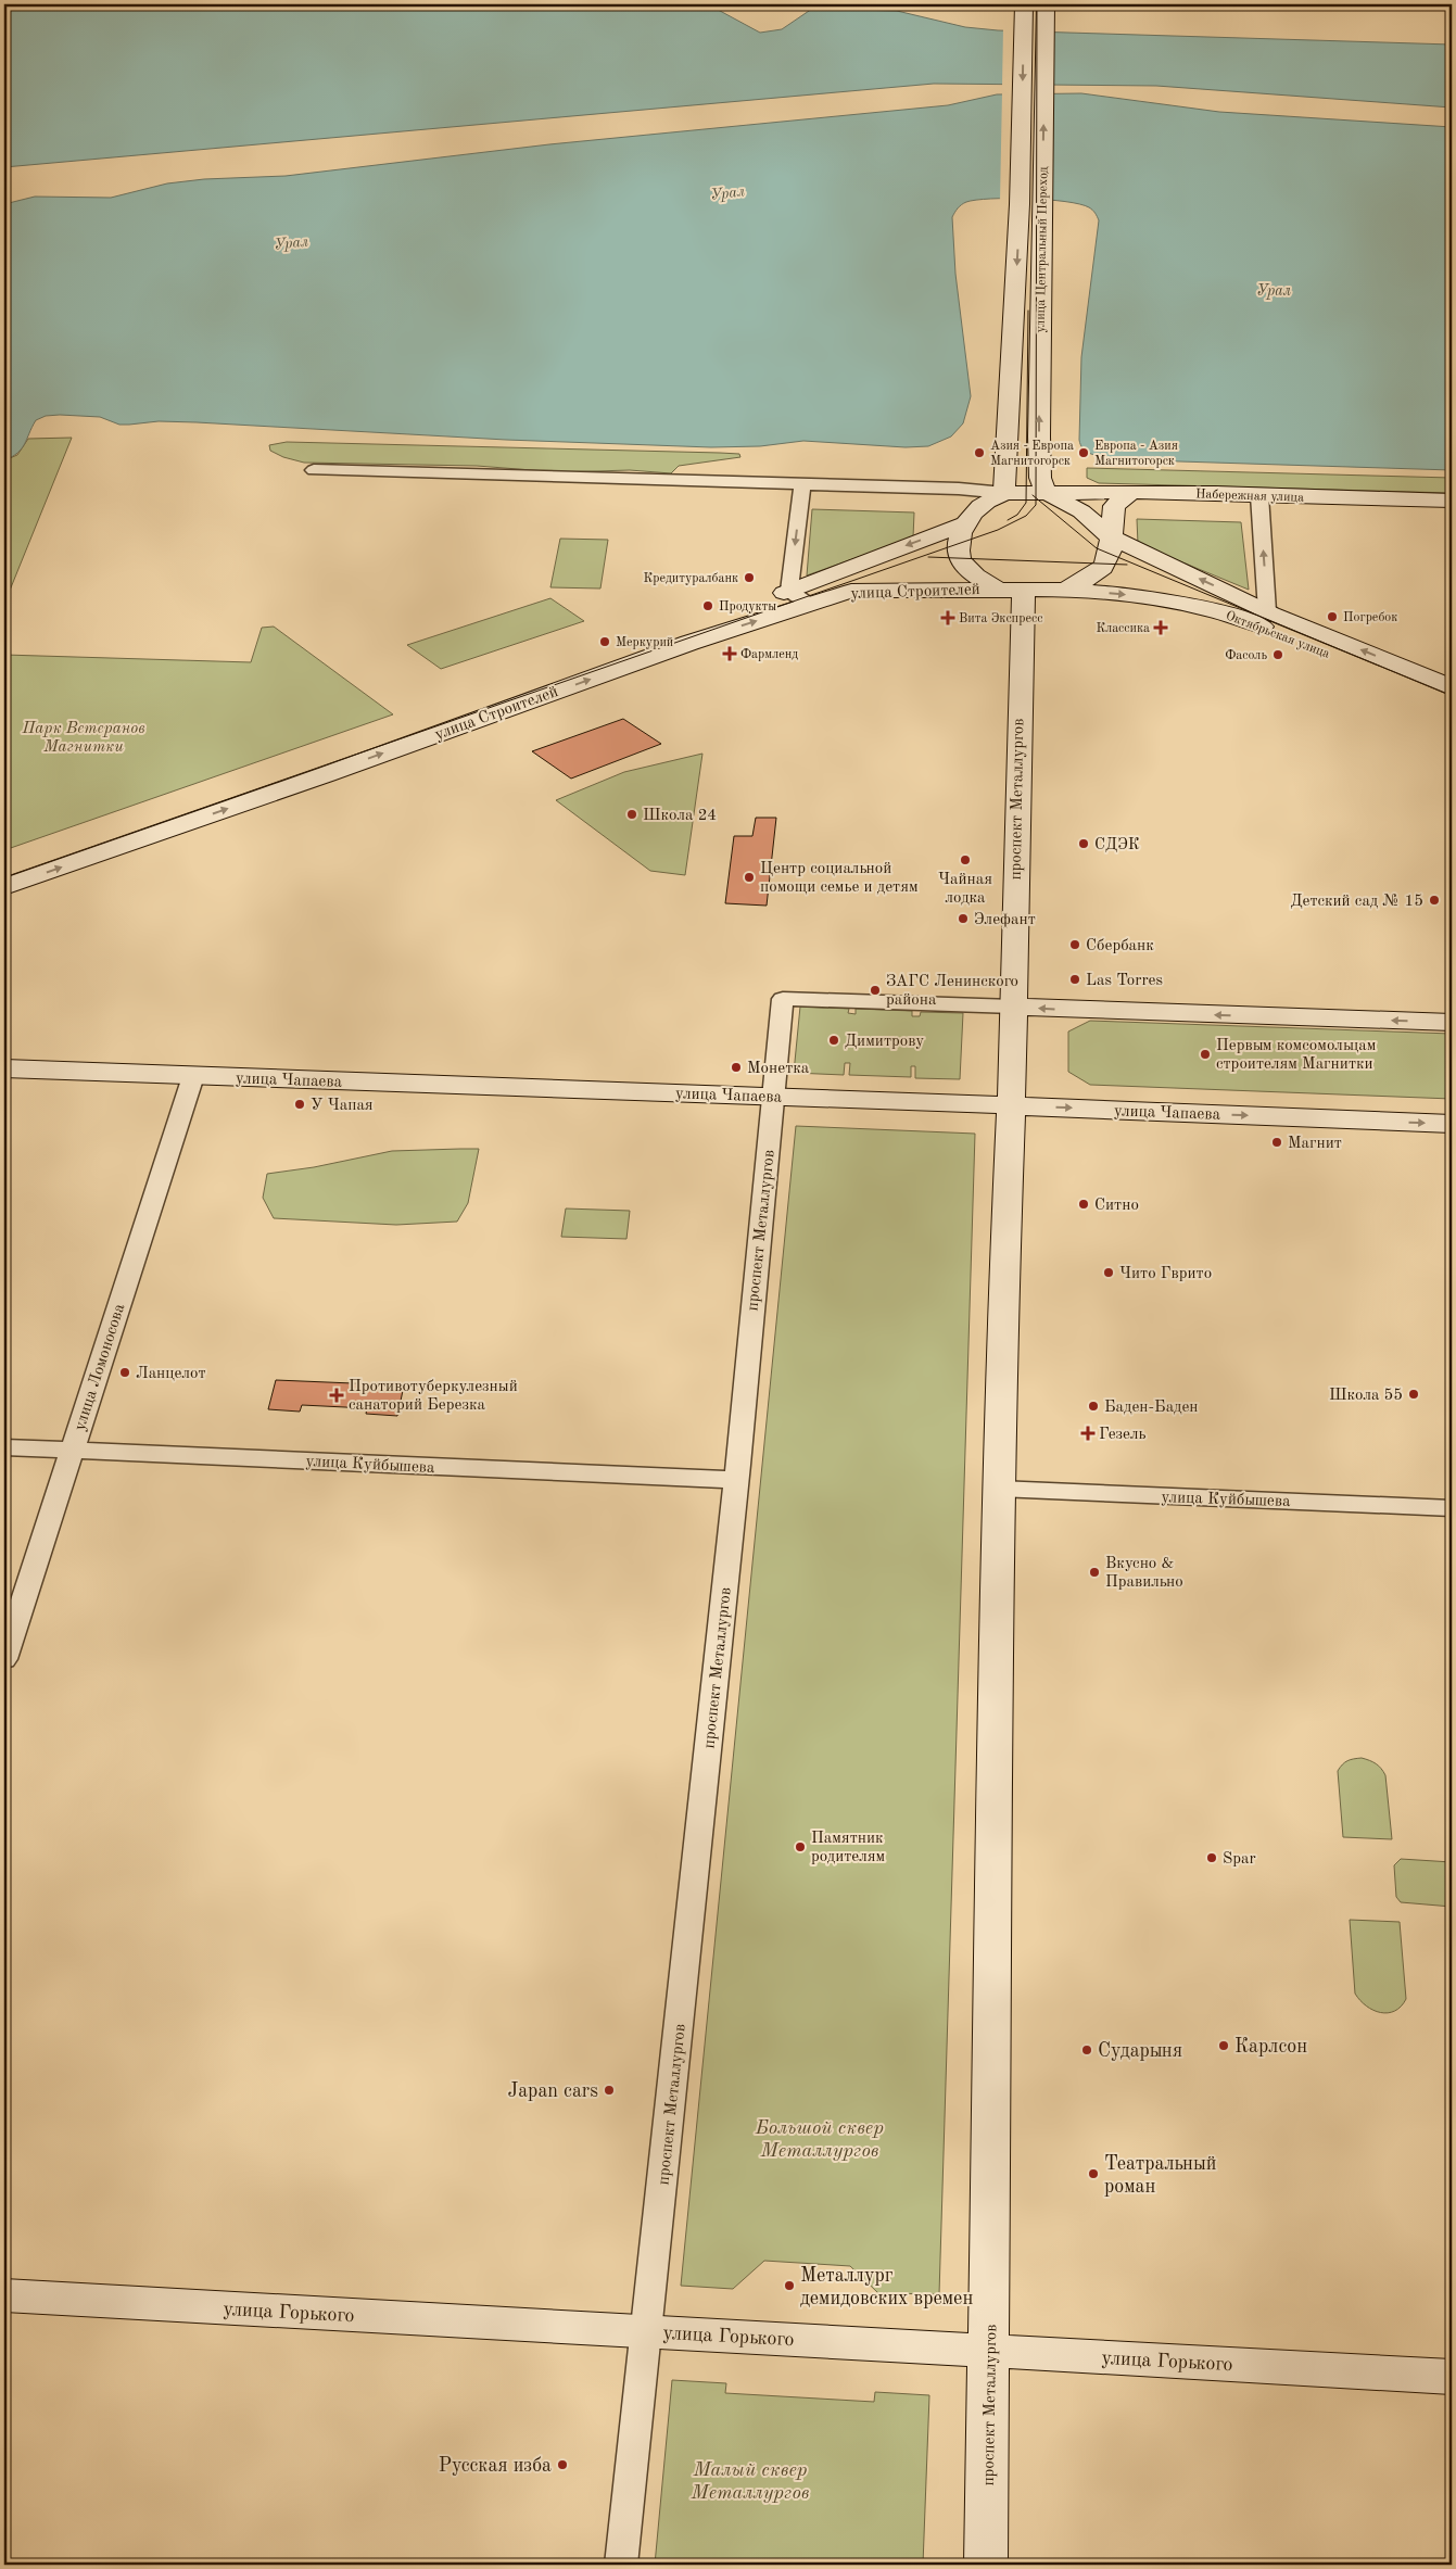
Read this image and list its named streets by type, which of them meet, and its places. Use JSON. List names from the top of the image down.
{
  "streets": {
    "main road": [
      "улица Центральный Переход",
      "Набережная улица",
      "улица Строителей",
      "Октябрьская улица",
      "проспект Металлургов",
      "улица Чапаева",
      "улица Горького"
    ],
    "street": ["улица Ломоносова", "улица Куйбышева"]
  },
  "crossings": [
    ["улица Центральный Переход", "Набережная улица"],
    ["улица Центральный Переход", "улица Строителей"],
    ["улица Центральный Переход", "Октябрьская улица"],
    ["улица Центральный Переход", "проспект Металлургов"],
    ["Набережная улица", "улица Строителей"],
    ["Набережная улица", "Октябрьская улица"],
    ["Набережная улица", "проспект Металлургов"],
    ["улица Строителей", "Октябрьская улица"],
    ["улица Строителей", "проспект Металлургов"],
    ["Октябрьская улица", "проспект Металлургов"],
    ["проспект Металлургов", "улица Чапаева"],
    ["проспект Металлургов", "улица Куйбышева"],
    ["проспект Металлургов", "улица Горького"],
    ["улица Чапаева", "улица Ломоносова"],
    ["улица Ломоносова", "улица Куйбышева"]
  ],
  "water": ["Урал"],
  "parks": ["Парк Ветеранов Магнитки", "Большой сквер Металлургов", "Малый сквер Металлургов"],
  "places": {
    "other": [
      "Азия - Европа Магнитогорск",
      "Европа - Азия Магнитогорск",
      "Кредитуралбанк",
      "Продукты",
      "Погребок",
      "Меркурий",
      "Фасоль",
      "Школа 24",
      "СДЭК",
      "Чайная лодка",
      "Центр социальной помощи семье и детям",
      "Детский сад № 15",
      "Элефант",
      "Сбербанк",
      "Las Torres",
      "ЗАГС Ленинского района",
      "Димитрову",
      "Первым комсомольцам строителям Магнитки",
      "Монетка",
      "У Чапая",
      "Магнит",
      "Ситно",
      "Чито Гврито",
      "Ланцелот",
      "Школа 55",
      "Баден-Баден",
      "Вкусно & Правильно",
      "Памятник родителям",
      "Spar",
      "Карлсон",
      "Сударыня",
      "Japan cars",
      "Театральный роман",
      "Металлург демидовских времен",
      "Русская изба"
    ],
    "health": [
      "Вита Экспресс",
      "Классика",
      "Фармленд",
      "Противотуберкулезный санаторий Березка",
      "Гезель"
    ]
  }
}
